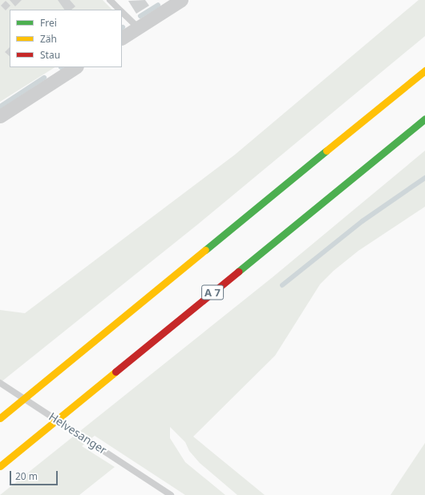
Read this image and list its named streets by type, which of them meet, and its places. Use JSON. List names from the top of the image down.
{
  "streets": {
    "highway": ["A 7"],
    "lane": ["Helvesanger"]
  },
  "legend": ["Frei", "Zäh", "Stau"],
  "scale_bar": "20 m"
}
